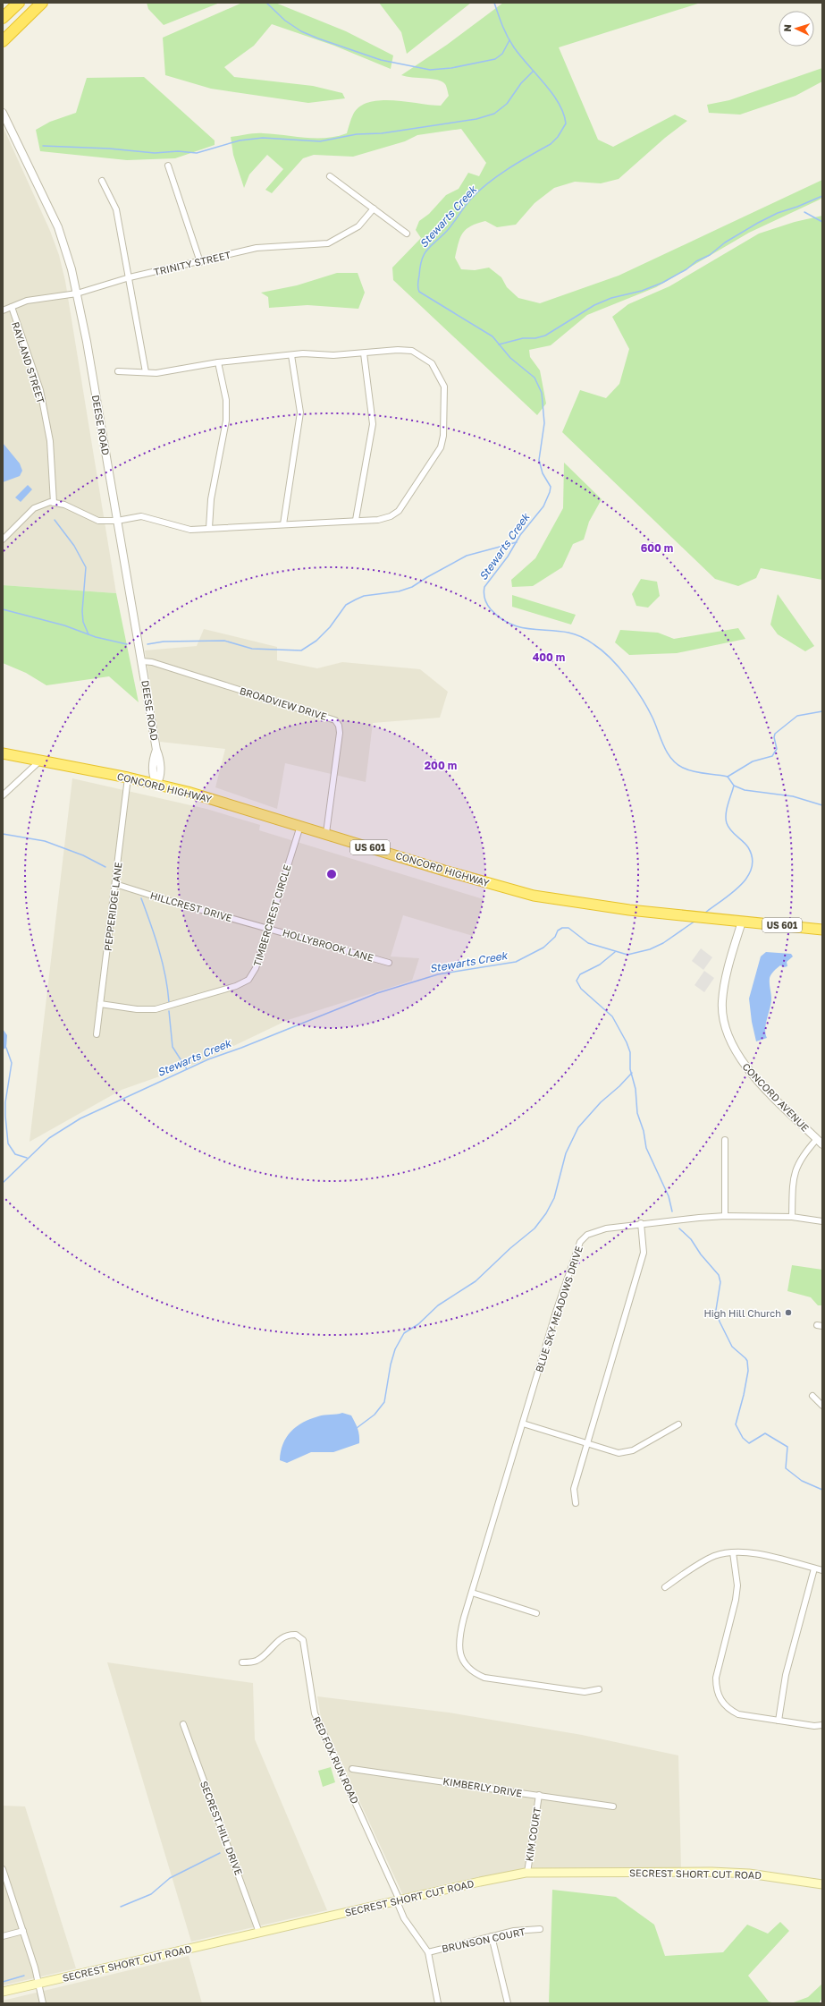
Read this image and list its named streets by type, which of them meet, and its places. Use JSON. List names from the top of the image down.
{
  "streets": {
    "highway": ["CONCORD HIGHWAY", "US 601"],
    "main road": ["SECREST SHORT CUT ROAD"],
    "street": [
      "TRINITY STREET",
      "RAYLAND STREET",
      "DEESE ROAD",
      "BROADVIEW DRIVE",
      "PEPPERIDGE LANE",
      "HILLCREST DRIVE",
      "TIMBERCREST CIRCLE",
      "HOLLYBROOK LANE",
      "CONCORD AVENUE",
      "BLUE SKY MEADOWS DRIVE",
      "RED FOX RUN ROAD",
      "KIMBERLY DRIVE",
      "SECREST HILL DRIVE",
      "KIM COURT",
      "BRUNSON COURT"
    ]
  },
  "crossings": [
    ["TRINITY STREET", "RAYLAND STREET"],
    ["TRINITY STREET", "DEESE ROAD"],
    ["DEESE ROAD", "BROADVIEW DRIVE"],
    ["DEESE ROAD", "CONCORD HIGHWAY"],
    ["BROADVIEW DRIVE", "CONCORD HIGHWAY"],
    ["CONCORD HIGHWAY", "US 601"],
    ["CONCORD HIGHWAY", "PEPPERIDGE LANE"],
    ["CONCORD HIGHWAY", "TIMBERCREST CIRCLE"],
    ["CONCORD HIGHWAY", "CONCORD AVENUE"],
    ["US 601", "CONCORD AVENUE"],
    ["PEPPERIDGE LANE", "HILLCREST DRIVE"],
    ["PEPPERIDGE LANE", "TIMBERCREST CIRCLE"],
    ["HILLCREST DRIVE", "TIMBERCREST CIRCLE"],
    ["HILLCREST DRIVE", "HOLLYBROOK LANE"],
    ["TIMBERCREST CIRCLE", "HOLLYBROOK LANE"],
    ["RED FOX RUN ROAD", "SECREST SHORT CUT ROAD"],
    ["RED FOX RUN ROAD", "BRUNSON COURT"],
    ["KIMBERLY DRIVE", "KIM COURT"],
    ["SECREST HILL DRIVE", "SECREST SHORT CUT ROAD"],
    ["KIM COURT", "SECREST SHORT CUT ROAD"]
  ],
  "water": ["Stewarts Creek"],
  "places": ["High Hill Church"],
  "north": "left",
  "rings": ["600 m", "400 m", "200 m"]
}
